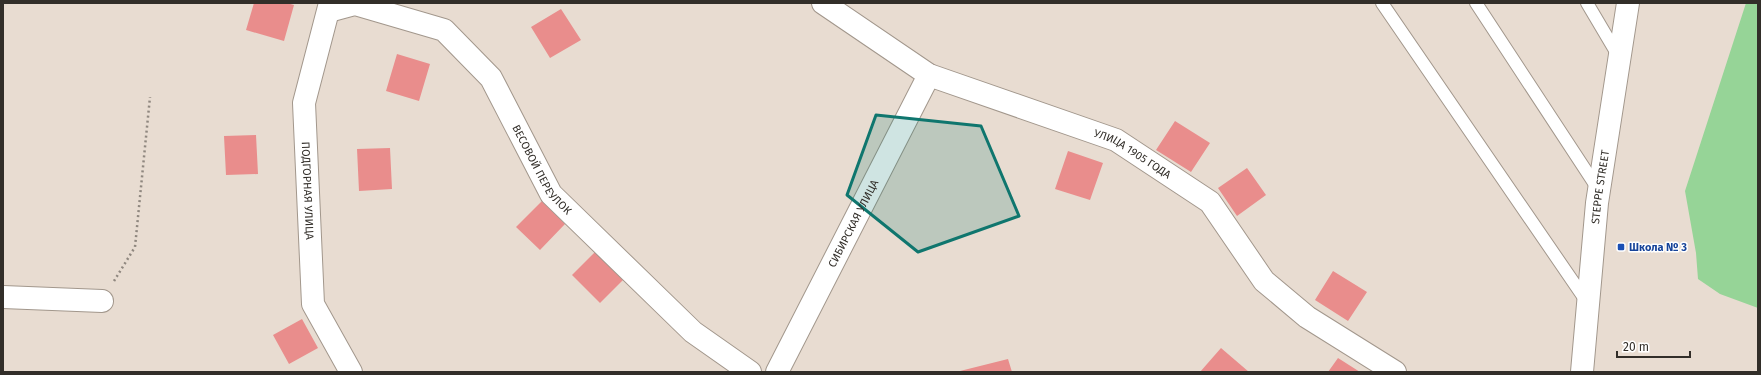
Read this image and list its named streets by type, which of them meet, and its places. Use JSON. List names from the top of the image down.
{
  "streets": {
    "street": [
      "УЛИЦА 1905 ГОДА",
      "ВЕСОВОЙ ПЕРЕУЛОК",
      "STEPPE STREET",
      "ПОДГОРНАЯ УЛИЦА",
      "СИБИРСКАЯ УЛИЦА"
    ]
  },
  "crossings": [
    ["УЛИЦА 1905 ГОДА", "СИБИРСКАЯ УЛИЦА"],
    ["ВЕСОВОЙ ПЕРЕУЛОК", "ПОДГОРНАЯ УЛИЦА"]
  ],
  "places": {
    "transit": ["Школа № 3"]
  },
  "scale_bar": "20 m"
}
